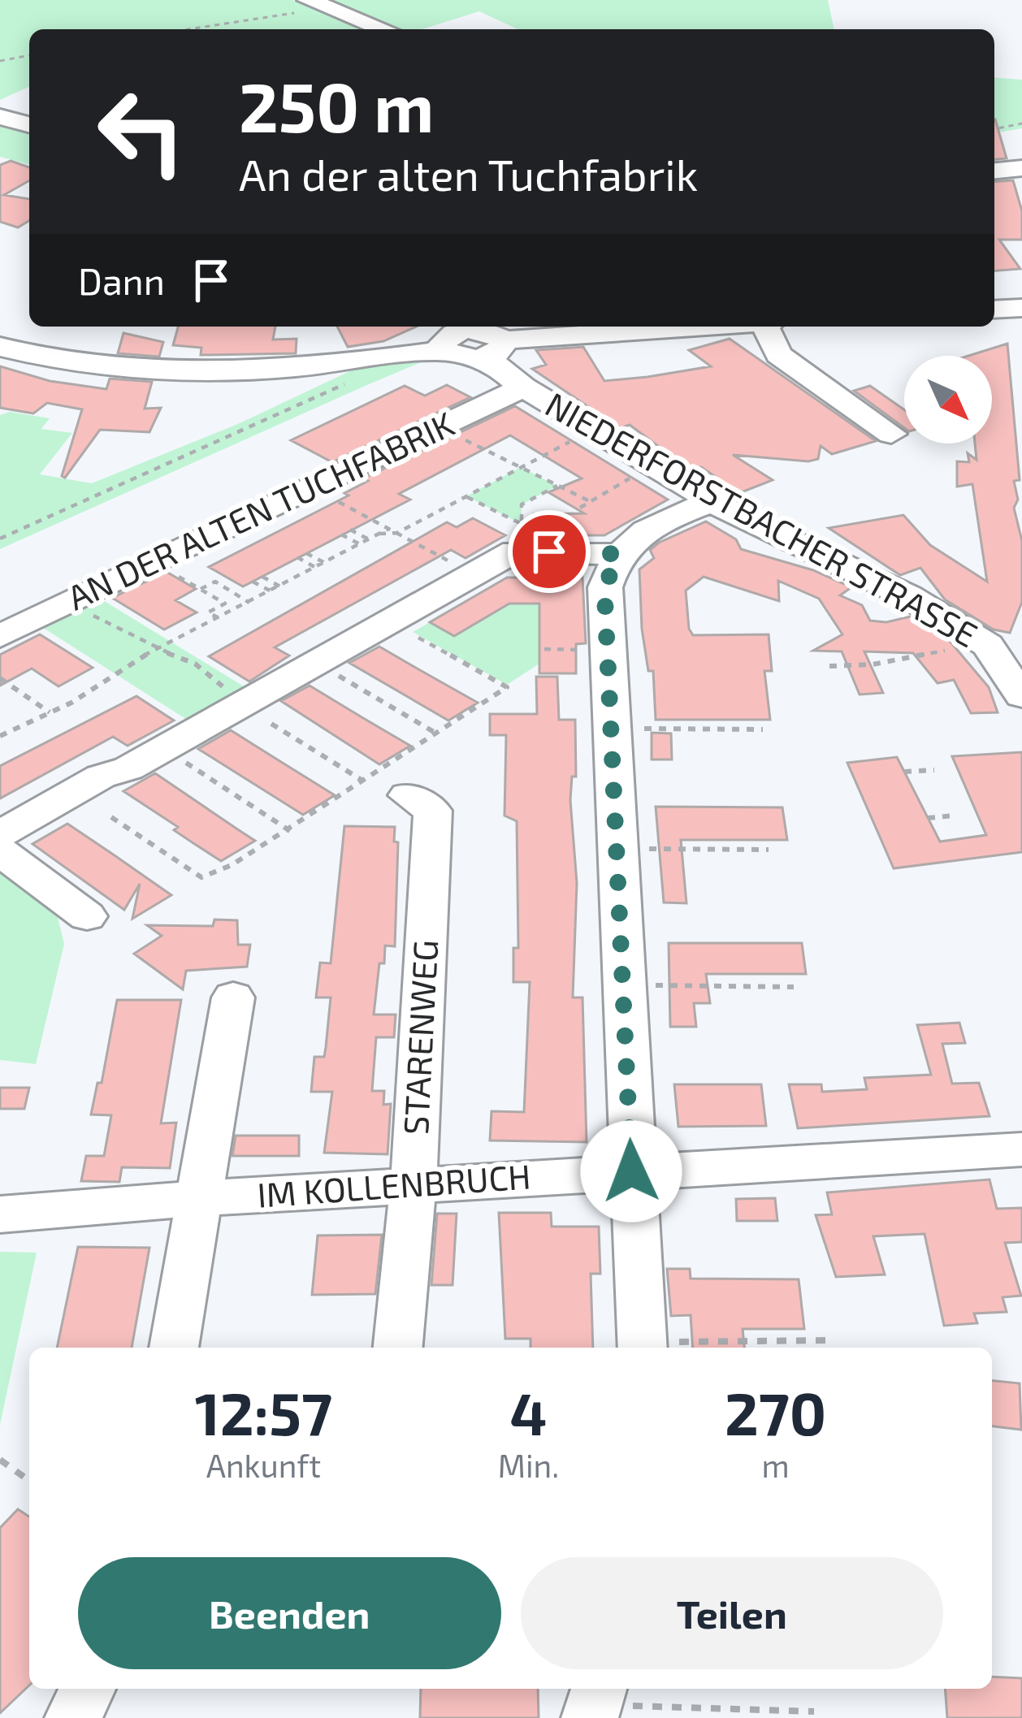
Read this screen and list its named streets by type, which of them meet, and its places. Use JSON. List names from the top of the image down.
{
  "streets": {
    "street": [
      "AN DER ALTEN TUCHFABRIK",
      "NIEDERFORSTBACHER STRASSE",
      "STARENWEG",
      "IM KOLLENBRUCH"
    ]
  },
  "crossings": [
    ["AN DER ALTEN TUCHFABRIK", "NIEDERFORSTBACHER STRASSE"],
    ["STARENWEG", "IM KOLLENBRUCH"]
  ],
  "north": "bottom right",
  "page": {
    "turn": ["250 m", "An der alten Tuchfabrik"],
    "then": "Dann",
    "eta": [
      "12:57",
      "Ankunft",
      "4",
      "Min.",
      "270",
      "m"
    ],
    "buttons": ["Beenden", "Teilen"]
  }
}
